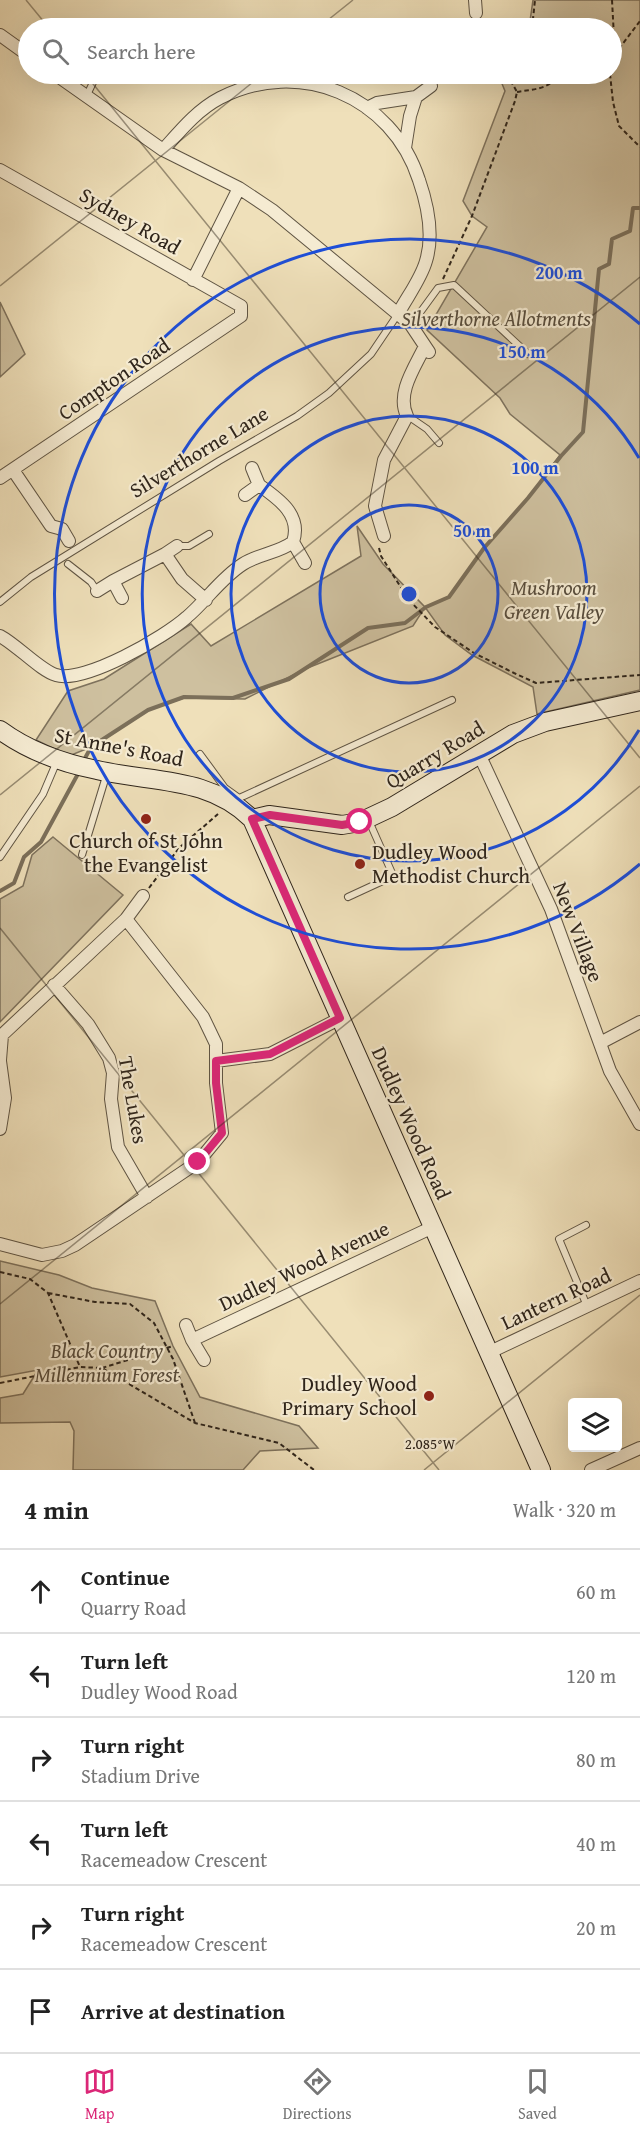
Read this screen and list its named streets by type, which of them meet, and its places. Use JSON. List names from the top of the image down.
{
  "streets": {
    "street": [
      "Sydney Road",
      "Compton Road",
      "St Anne's Road",
      "Quarry Road",
      "New Village",
      "The Lukes",
      "Dudley Wood Road",
      "Dudley Wood Avenue",
      "Lantern Road"
    ],
    "lane": ["Silverthorne Lane"]
  },
  "crossings": [
    ["Sydney Road", "Compton Road"],
    ["St Anne's Road", "Dudley Wood Road"],
    ["Quarry Road", "New Village"],
    ["Quarry Road", "Dudley Wood Road"],
    ["Dudley Wood Road", "Dudley Wood Avenue"],
    ["Dudley Wood Road", "Lantern Road"]
  ],
  "parks": ["Silverthorne Allotments", "Mushroom Green Valley", "Black Country Millennium Forest"],
  "places": ["Church of St John the Evangelist", "Dudley Wood Methodist Church", "Dudley Wood Primary School"],
  "page": {
    "search": "Search here",
    "heading": ["4 min", "Walk · 320 m"],
    "list": [
      ["Continue", "Quarry Road", "60 m"],
      ["Turn left", "Dudley Wood Road", "120 m"],
      ["Turn right", "Stadium Drive", "80 m"],
      ["Turn left", "Racemeadow Crescent", "40 m"],
      ["Turn right", "Racemeadow Crescent", "20 m"],
      "Arrive at destination"
    ],
    "nav": ["Map", "Directions", "Saved"]
  },
  "coordinates": ["2.085°W"],
  "rings": [
    "200 m",
    "150 m",
    "100 m",
    "50 m"
  ]
}
